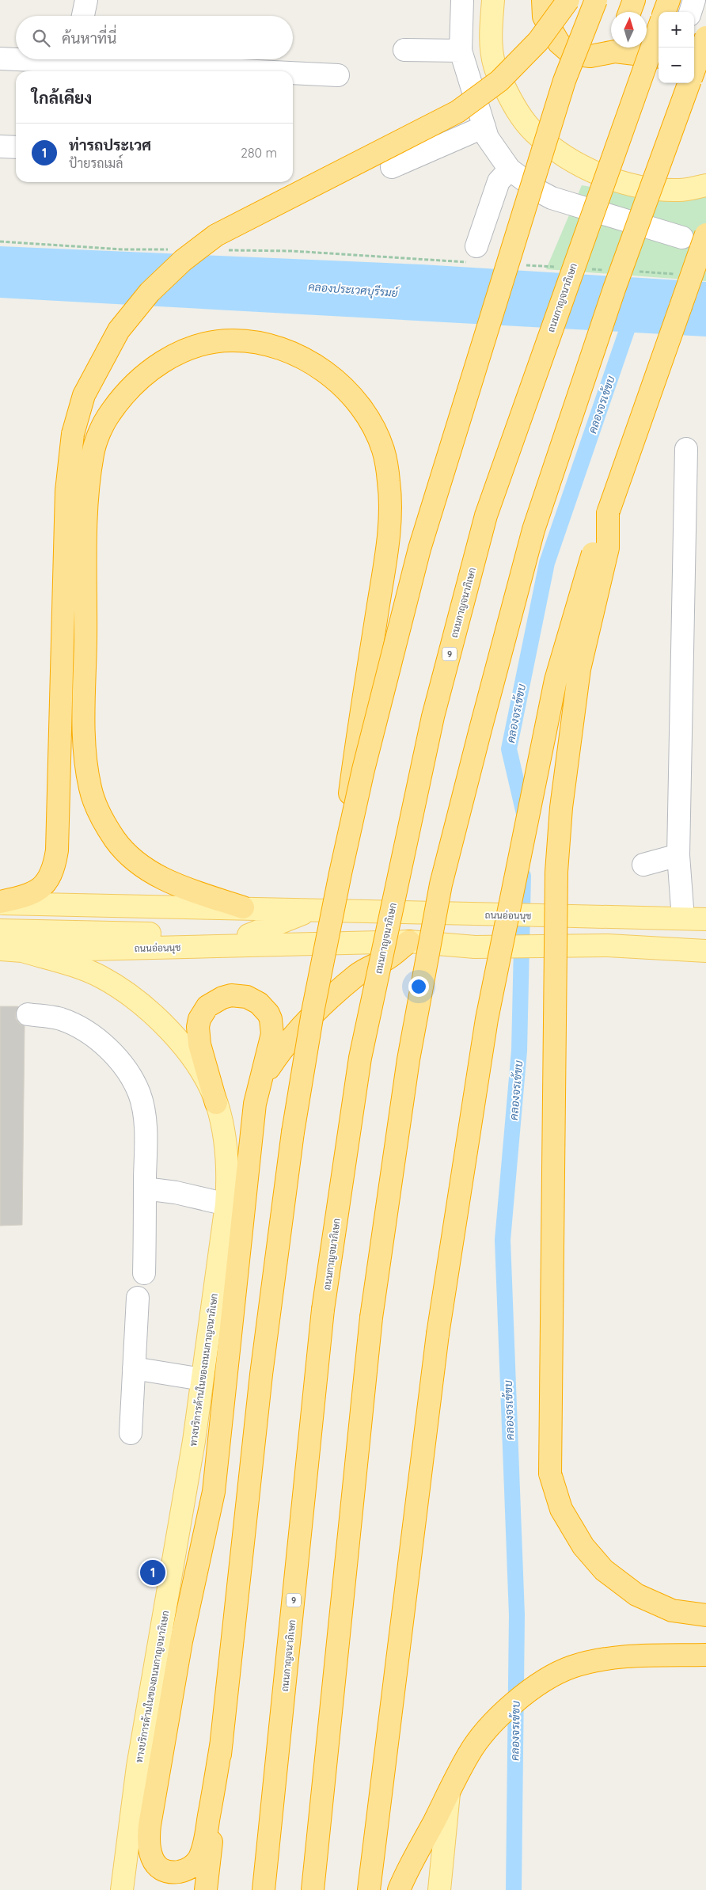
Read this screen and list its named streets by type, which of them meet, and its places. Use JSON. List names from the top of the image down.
{
  "streets": {
    "highway": ["ถนนกาญจนาภิเษก", "9"],
    "main road": ["ถนนอ่อนนุช", "ทางบริการด้านในของถนนกาญจนาภิเษก"]
  },
  "crossings": [
    ["ถนนอ่อนนุช", "ทางบริการด้านในของถนนกาญจนาภิเษก"]
  ],
  "water": ["คลองประเวศบุรีรมย์", "คลองจรเข้ขบ"],
  "north": "top",
  "page": {
    "map_buttons": ["+", "−"],
    "search": "ค้นหาที่นี่",
    "heading": "ใกล้เคียง",
    "list": [
      {
        "mark": "1",
        "name": "ท่ารถประเวศ",
        "note": "ป้ายรถเมล์",
        "value": "280 m"
      }
    ],
    "pins": "1"
  }
}
